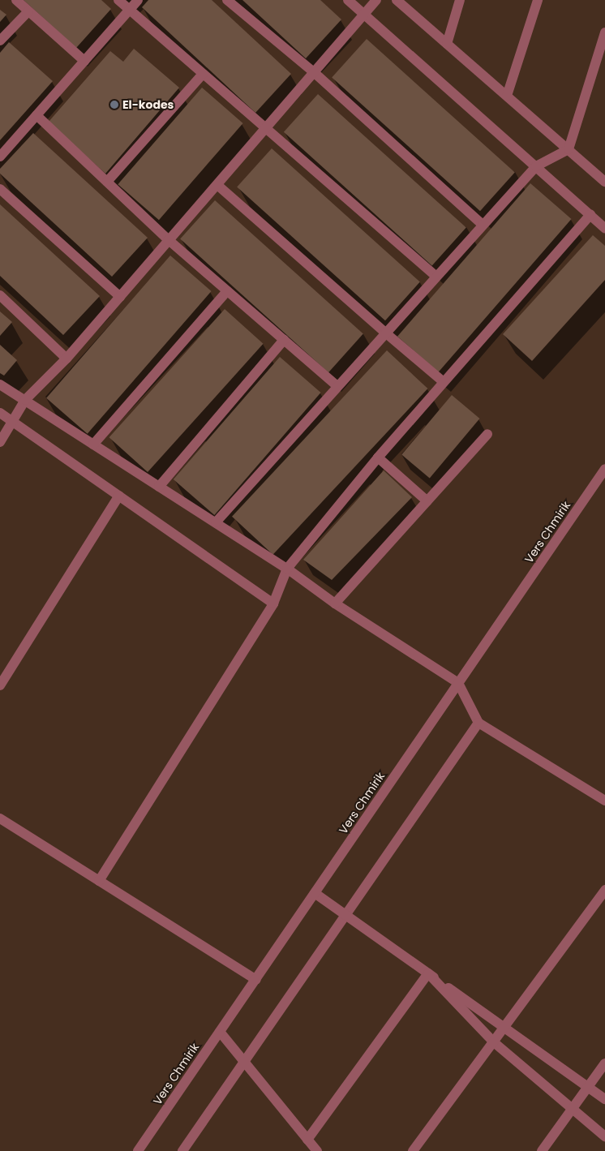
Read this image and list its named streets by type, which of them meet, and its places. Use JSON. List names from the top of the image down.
{
  "streets": {
    "street": ["Vers Chmirik"]
  },
  "places": ["El-kodes"]
}
